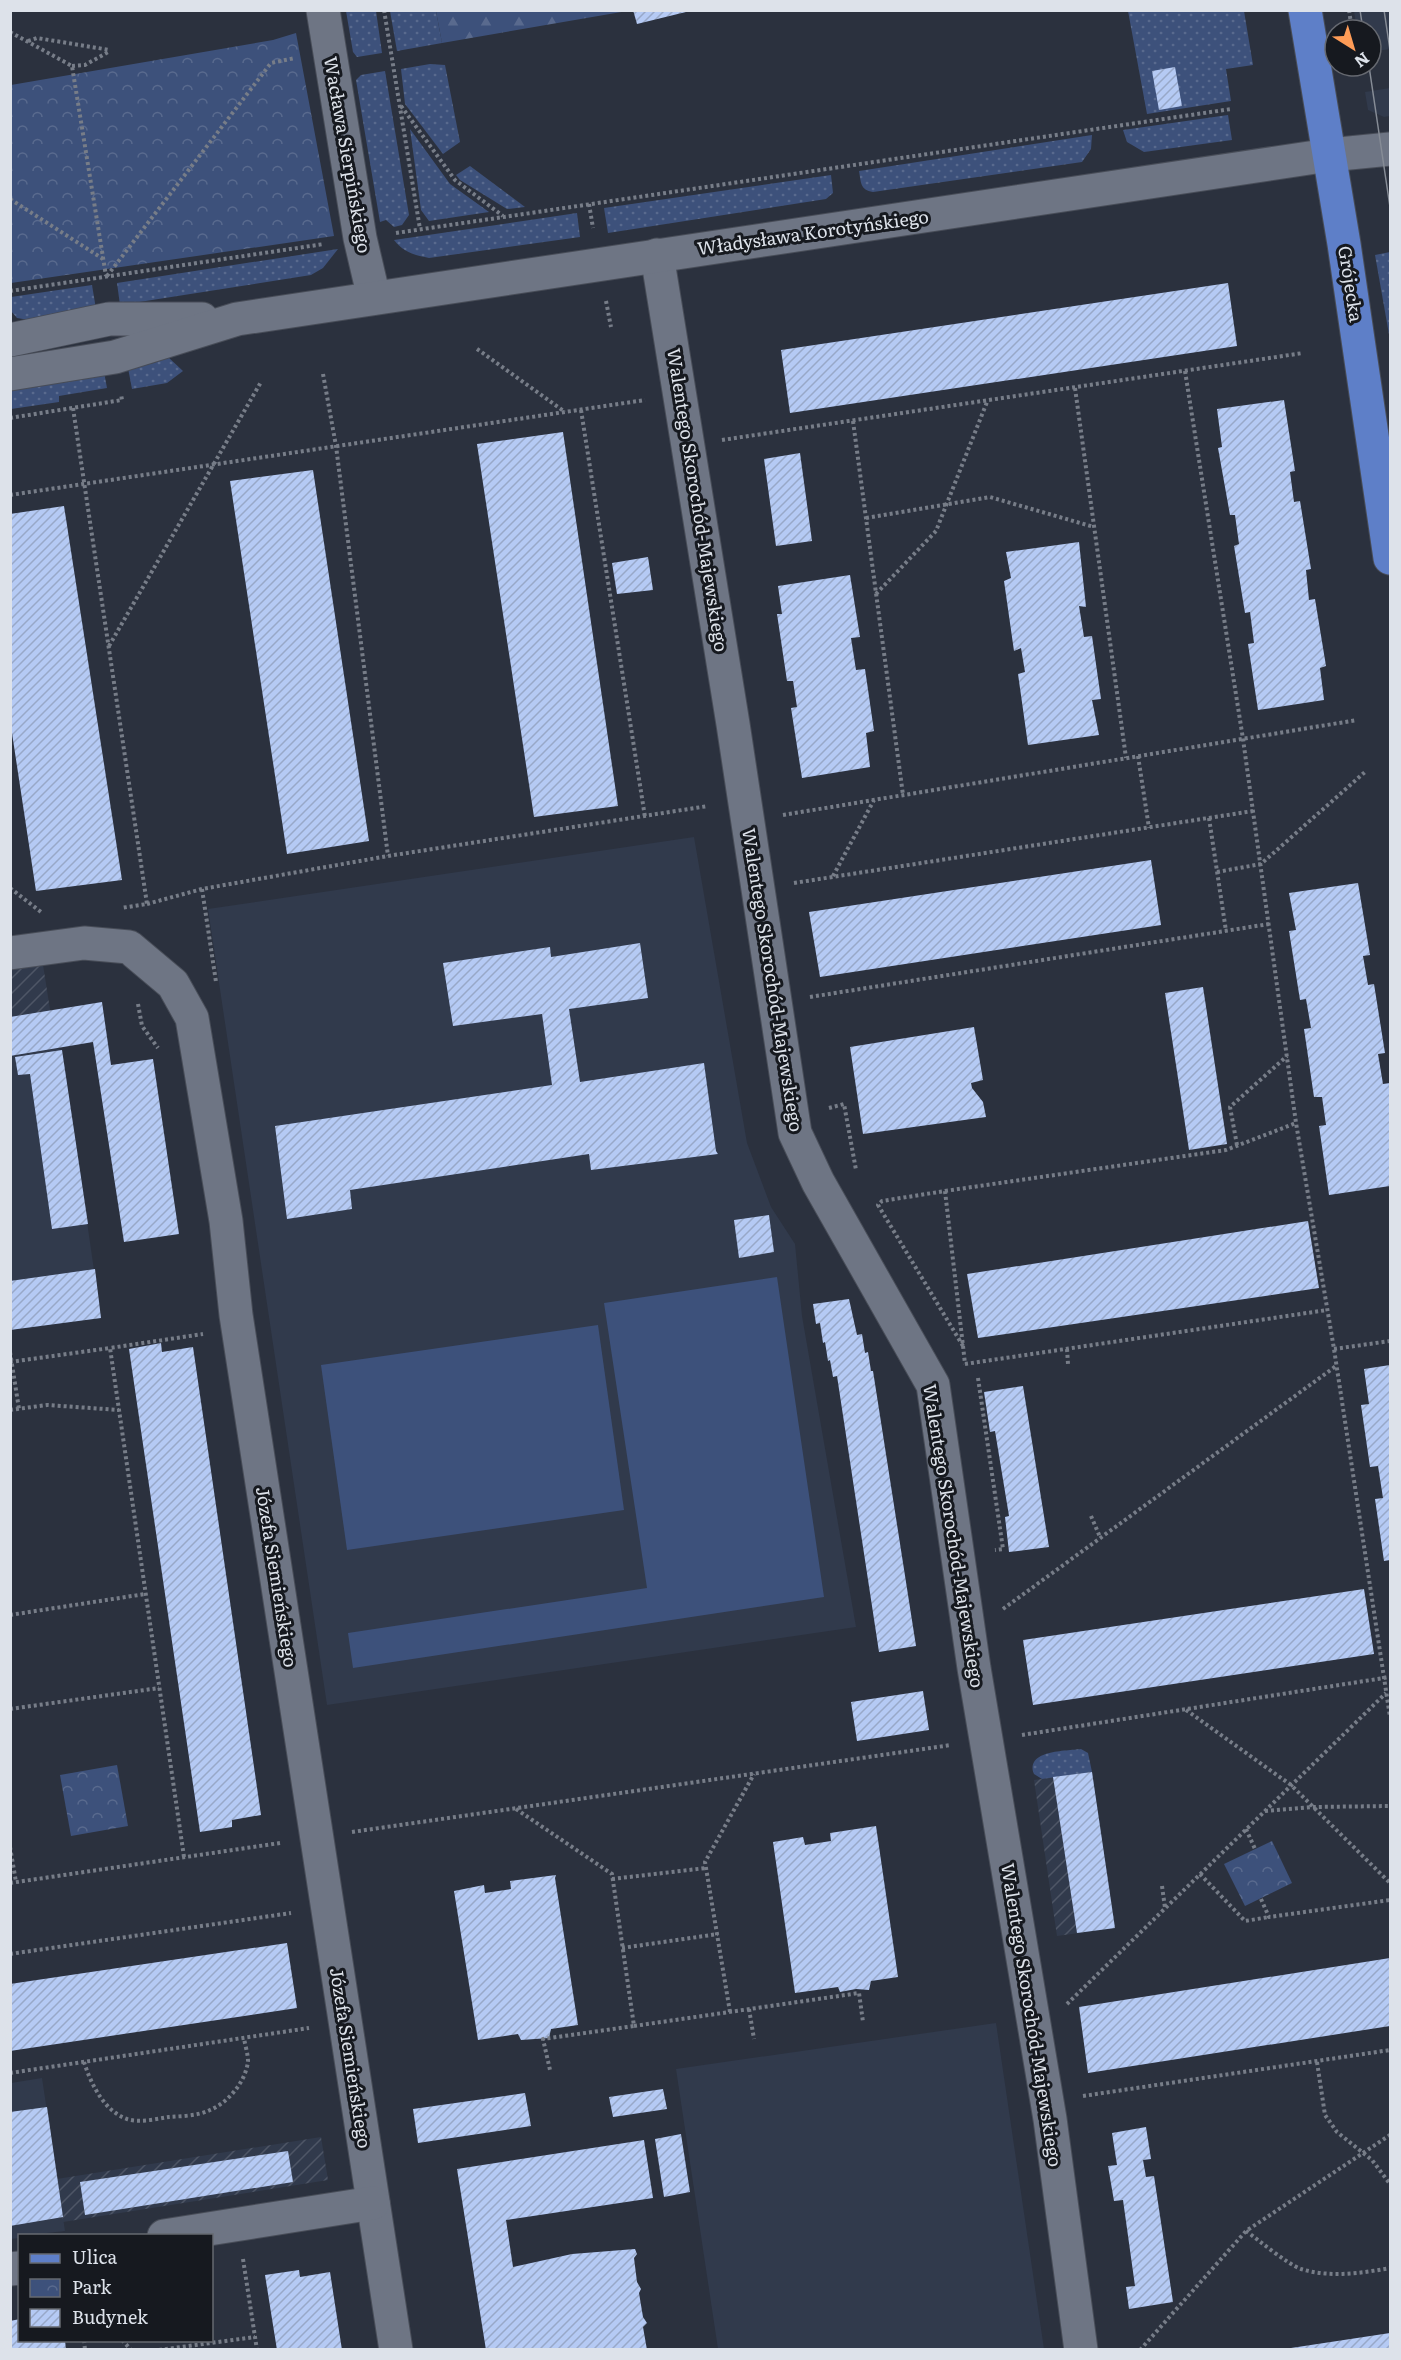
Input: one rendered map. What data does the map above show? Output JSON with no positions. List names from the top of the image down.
{
  "streets": {
    "main road": ["Grójecka"],
    "street": [
      "Wacława Sierpińskiego",
      "Władysława Korotyńskiego",
      "Walentego Skorochód-Majewskiego",
      "Józefa Siemieńskiego"
    ]
  },
  "crossings": [
    ["Wacława Sierpińskiego", "Władysława Korotyńskiego"],
    ["Władysława Korotyńskiego", "Grójecka"],
    ["Władysława Korotyńskiego", "Walentego Skorochód-Majewskiego"]
  ],
  "legend": ["Ulica", "Park", "Budynek"],
  "north": "bottom right"
}
